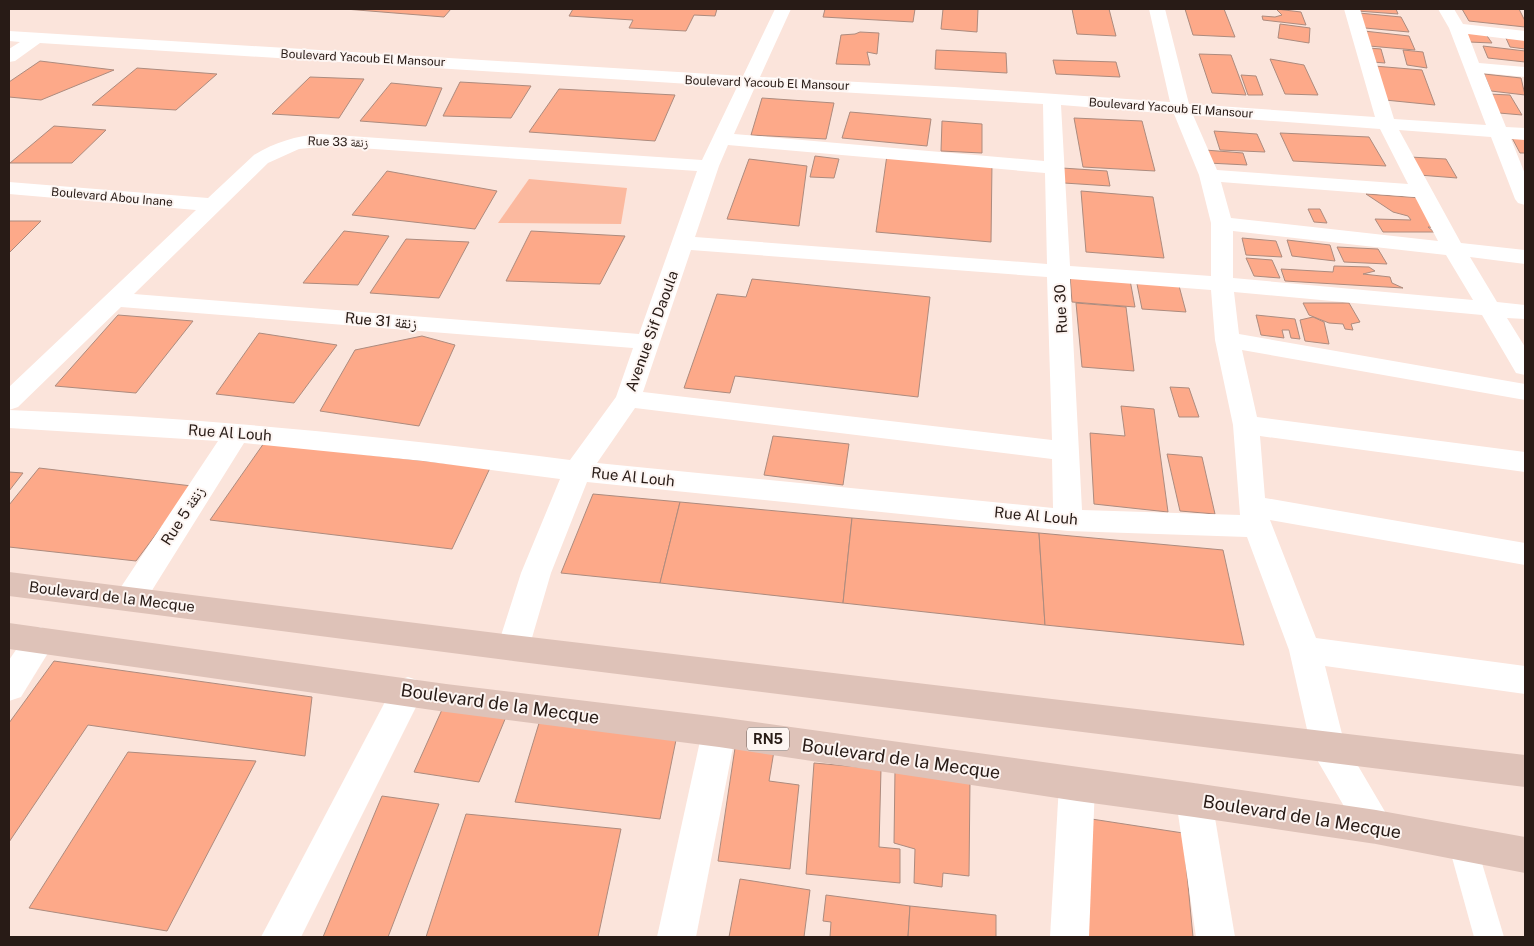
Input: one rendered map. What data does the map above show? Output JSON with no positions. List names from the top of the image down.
{
  "streets": {
    "main road": ["Boulevard de la Mecque", "RN5"],
    "street": [
      "Boulevard Yacoub El Mansour",
      "Rue 33 زنقة",
      "Boulevard Abou Inane",
      "Rue 30",
      "Rue 31 زنقة",
      "Avenue Sif Daoula",
      "Rue Al Louh",
      "Rue 5 زنقة"
    ]
  },
  "crossings": [
    ["Boulevard Yacoub El Mansour", "Rue 30"],
    ["Boulevard Yacoub El Mansour", "Avenue Sif Daoula"],
    ["Rue 33 زنقة", "Boulevard Abou Inane"],
    ["Rue 33 زنقة", "Rue 31 زنقة"],
    ["Rue 33 زنقة", "Avenue Sif Daoula"],
    ["Rue 30", "Rue Al Louh"],
    ["Rue 31 زنقة", "Avenue Sif Daoula"],
    ["Avenue Sif Daoula", "Rue Al Louh"],
    ["Avenue Sif Daoula", "Boulevard de la Mecque"],
    ["Rue Al Louh", "Rue 5 زنقة"],
    ["Rue 5 زنقة", "Boulevard de la Mecque"]
  ]
}
